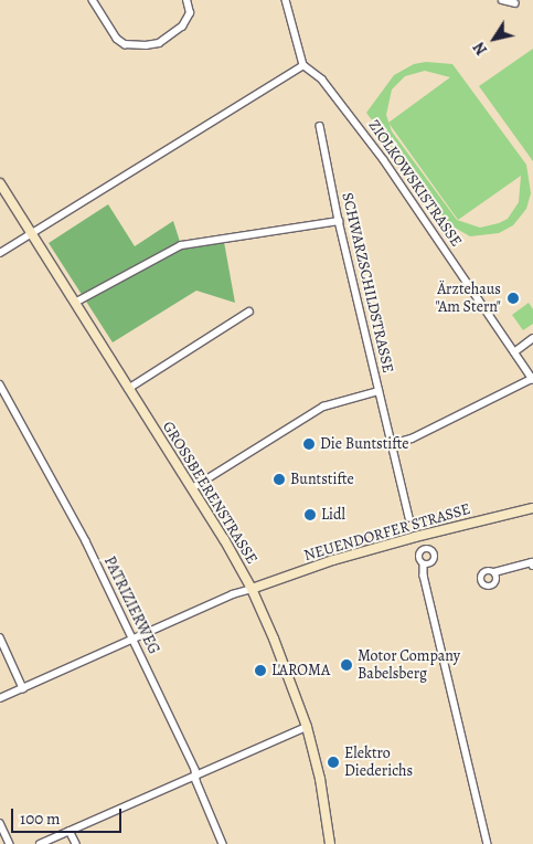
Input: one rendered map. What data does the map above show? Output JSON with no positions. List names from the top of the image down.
{
  "streets": {
    "street": [
      "ZIOLKOWSKISTRASSE",
      "SCHWARZSCHILDSTRASSE",
      "GROSSBEERENSTRASSE",
      "NEUENDORFER STRASSE",
      "PATRIZIERWEG"
    ]
  },
  "crossings": [
    ["GROSSBEERENSTRASSE", "NEUENDORFER STRASSE"]
  ],
  "places": [
    "Ärztehaus \"Am Stern\"",
    "Die Buntstifte",
    "Buntstifte",
    "Lidl",
    "Motor Company Babelsberg",
    "L'AROMA",
    "Elektro Diederichs"
  ],
  "scale_bar": "100 m",
  "north": "bottom left"
}
